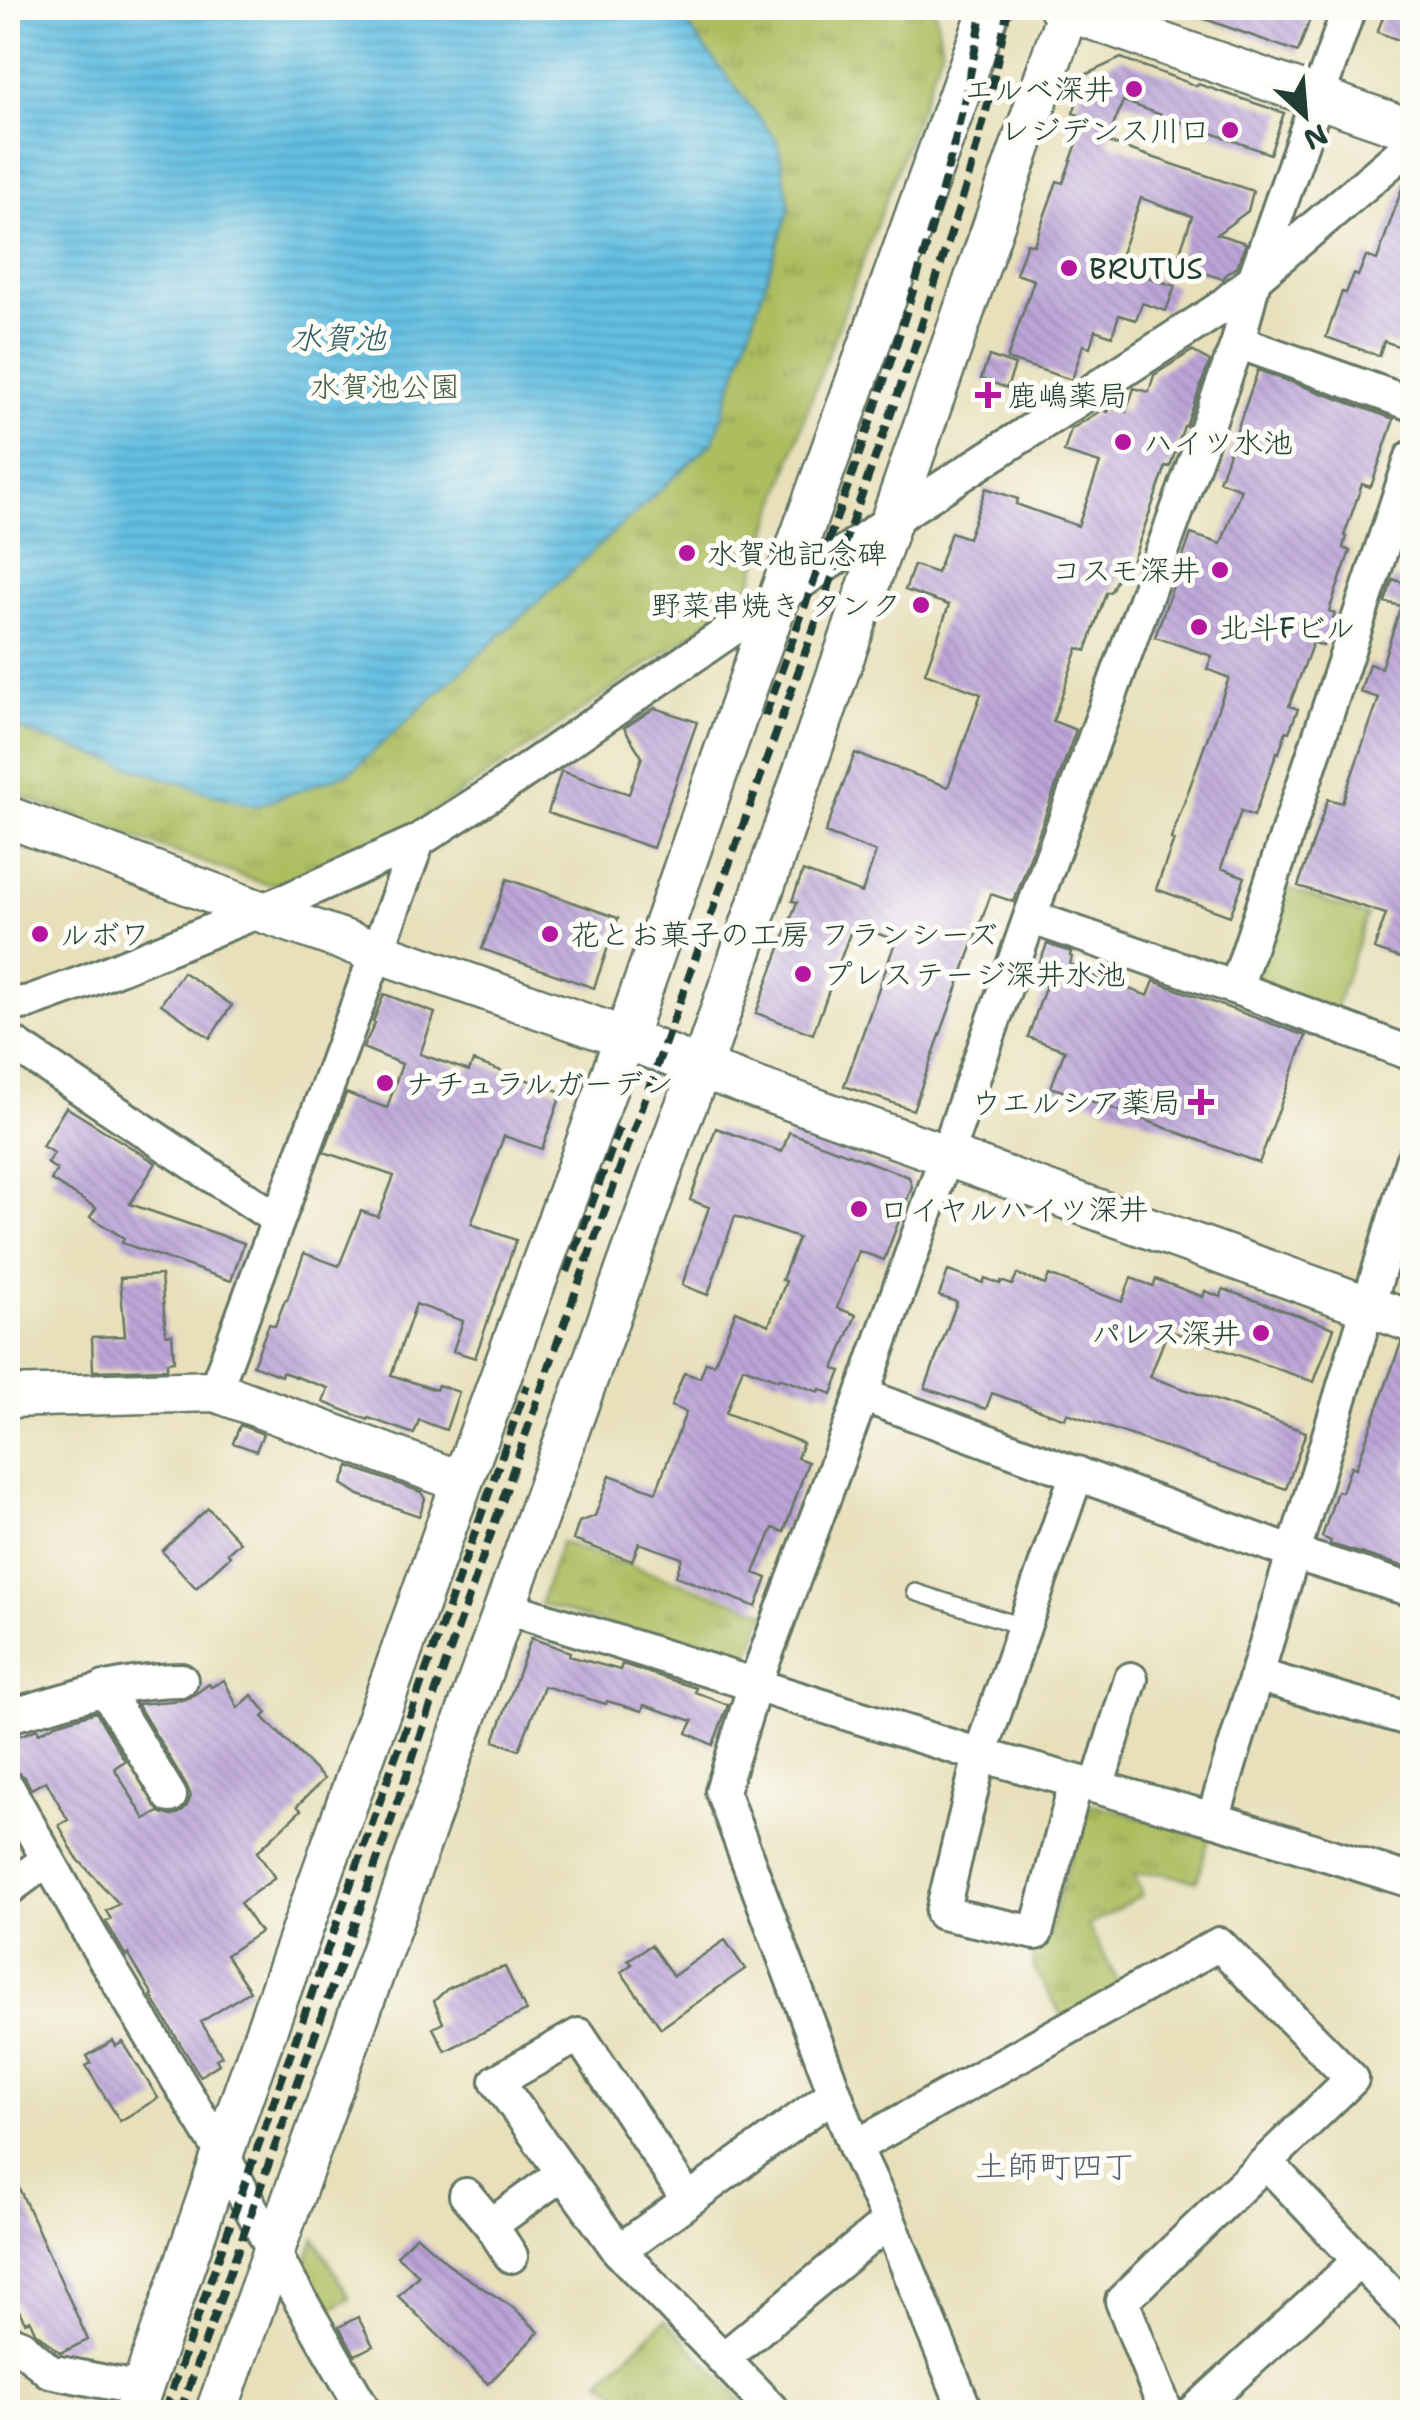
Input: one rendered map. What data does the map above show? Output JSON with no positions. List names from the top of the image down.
{
  "districts": ["土師町四丁"],
  "water": ["水賀池"],
  "parks": ["水賀池公園"],
  "places": {
    "other": [
      "エルベ深井",
      "レジデンス川口",
      "BRUTUS",
      "ハイツ水池",
      "水賀池記念碑",
      "コスモ深井",
      "野菜串焼き タンク",
      "北斗Fビル",
      "ルボワ",
      "花とお菓子の工房 フランシーズ",
      "プレステージ深井水池",
      "ナチュラルガーデン",
      "ロイヤルハイツ深井",
      "パレス深井"
    ],
    "health": ["鹿嶋薬局", "ウエルシア薬局"]
  },
  "north": "bottom right"
}
